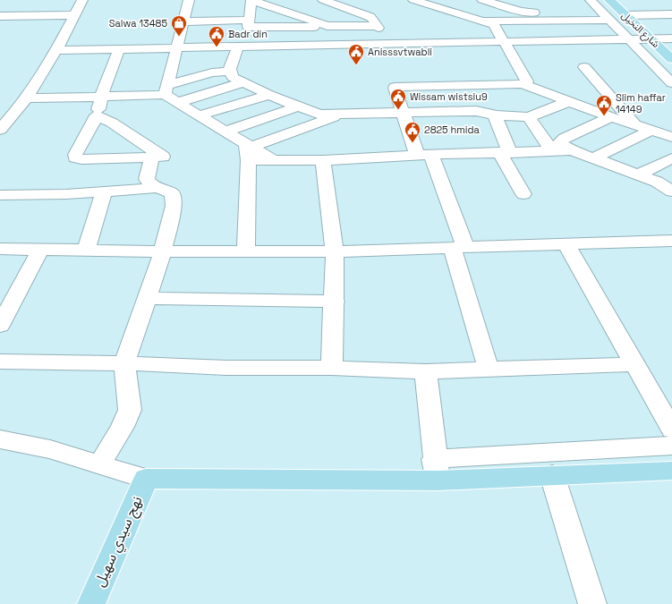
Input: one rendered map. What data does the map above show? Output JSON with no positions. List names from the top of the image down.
{
  "streets": {
    "main road": ["شارع النخيل", "نهج سيدي سهيل"]
  },
  "places": {
    "shop": ["Salwa 13485"],
    "public building": [
      "Badr din",
      "Anisssvtwabli",
      "Wissam wistsiu9",
      "Slim haffar 14149",
      "2825 hmida"
    ]
  }
}
